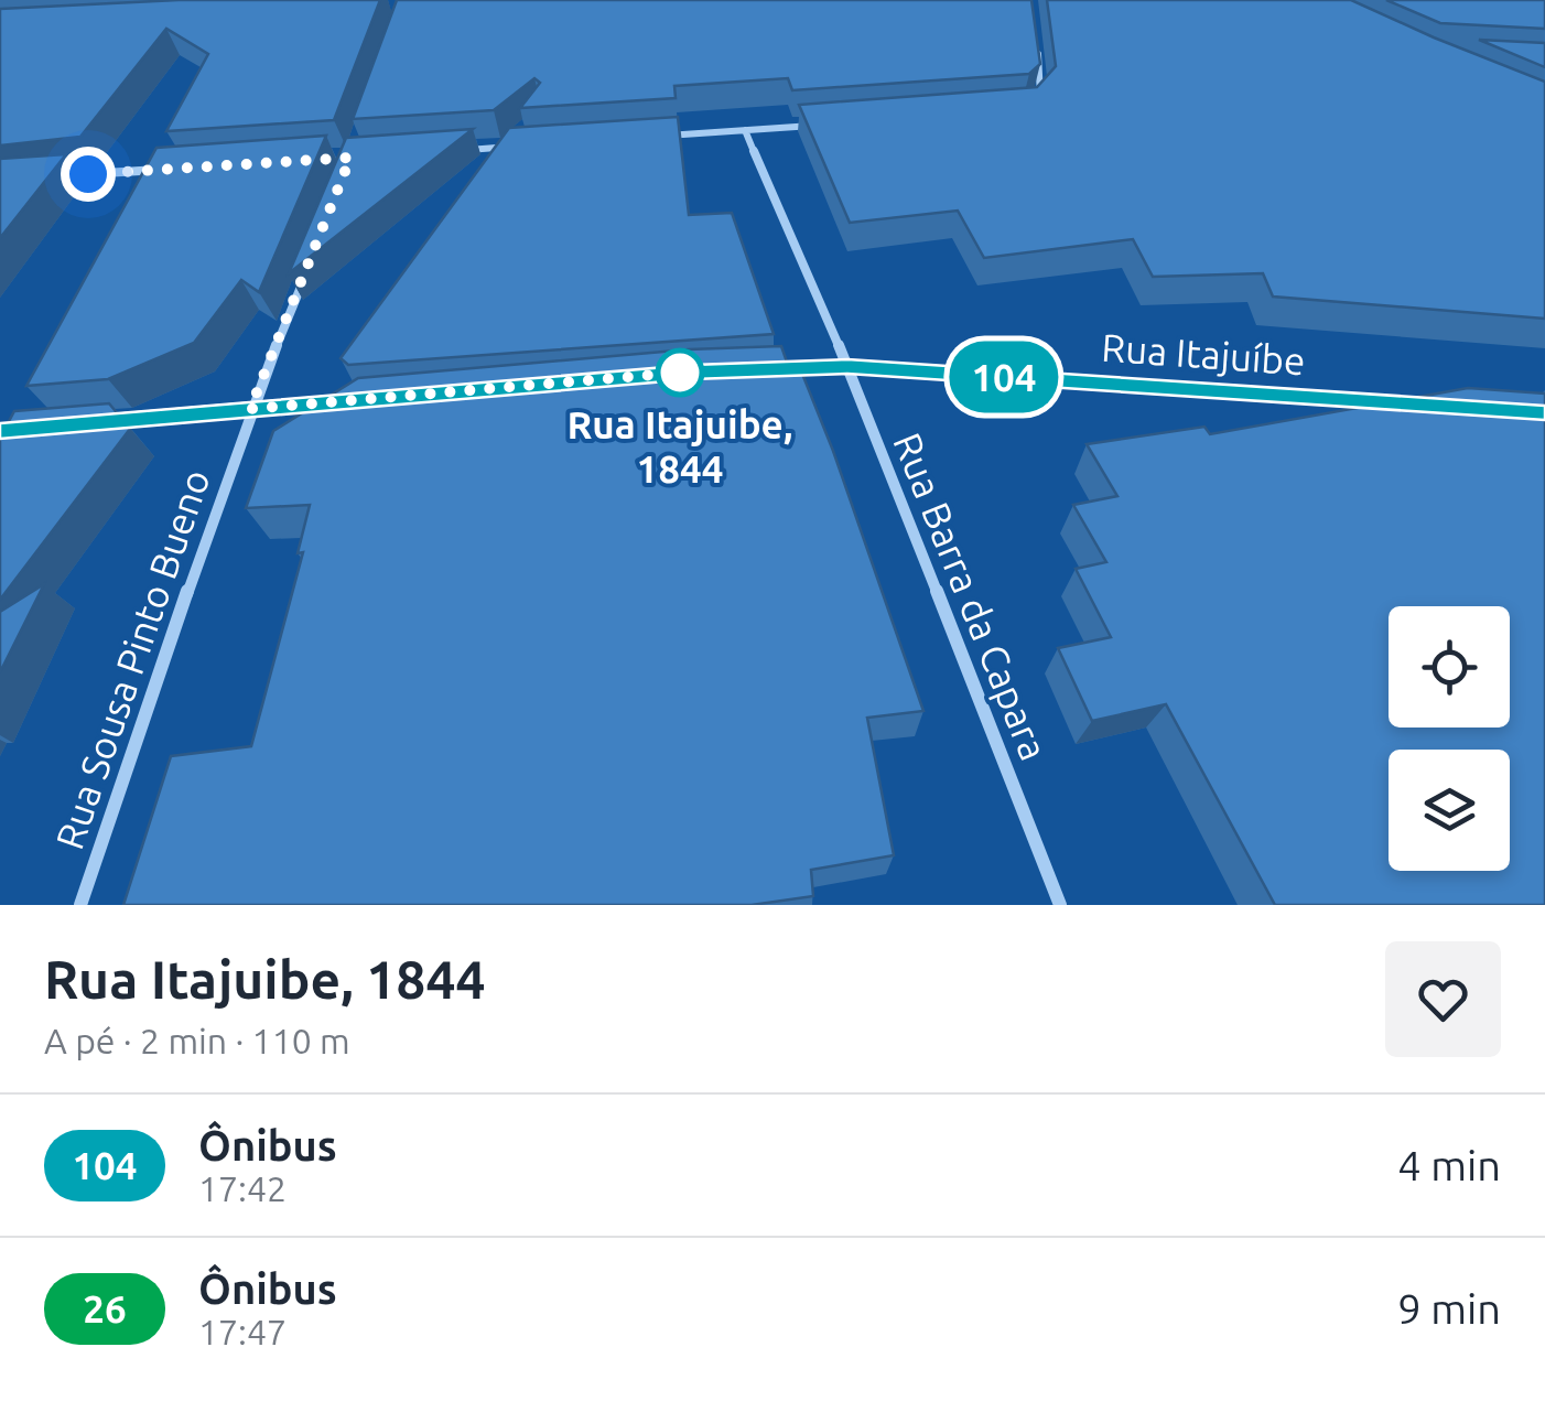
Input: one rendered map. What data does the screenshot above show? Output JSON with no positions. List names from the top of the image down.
{
  "streets": {
    "main road": ["Rua Itajuíbe"],
    "street": ["Rua Barra da Capara", "Rua Sousa Pinto Bueno"]
  },
  "crossings": [
    ["Rua Itajuíbe", "Rua Barra da Capara"]
  ],
  "places": ["Rua Itajuibe, 1844"],
  "lines": ["bus line 104"],
  "page": {
    "on_map": "104",
    "heading": ["Rua Itajuibe, 1844", "A pé · 2 min · 110 m"],
    "list": [
      {
        "mark": "104",
        "name": "Ônibus",
        "note": "17:42",
        "value": "4 min"
      },
      {
        "mark": "26",
        "name": "Ônibus",
        "note": "17:47",
        "value": "9 min"
      }
    ]
  }
}
